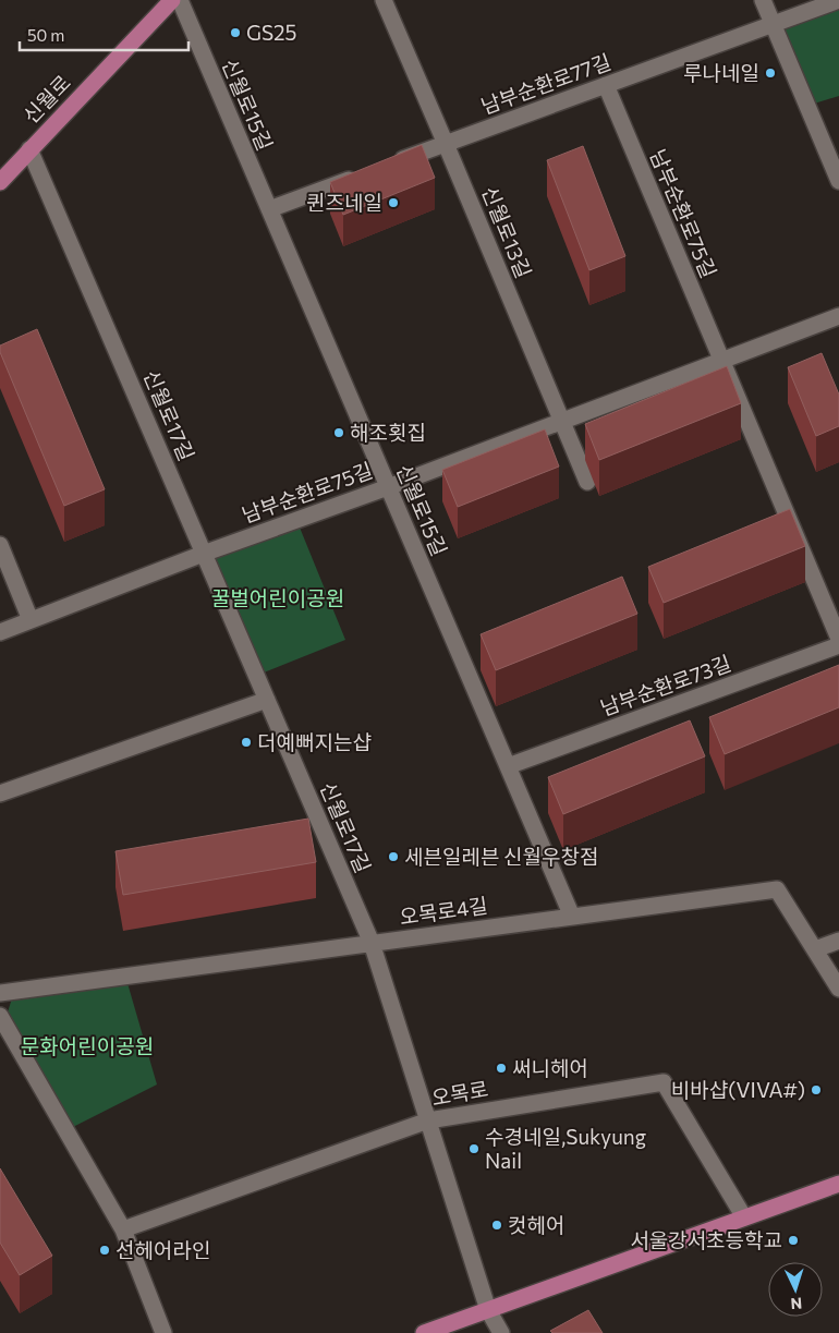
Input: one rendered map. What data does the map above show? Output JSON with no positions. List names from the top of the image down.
{
  "streets": {
    "main road": ["신월로"],
    "street": [
      "남부순환로77길",
      "신월로15길",
      "남부순환로75길",
      "신월로13길",
      "신월로17길",
      "남부순환로73길",
      "오목로4길",
      "오목로"
    ]
  },
  "crossings": [
    ["남부순환로77길", "남부순환로75길"],
    ["남부순환로77길", "신월로13길"],
    ["신월로", "신월로17길"],
    ["신월로15길", "남부순환로75길"],
    ["신월로15길", "남부순환로73길"],
    ["신월로15길", "오목로4길"],
    ["남부순환로75길", "신월로13길"],
    ["남부순환로75길", "신월로17길"],
    ["신월로17길", "오목로4길"],
    ["신월로17길", "오목로"]
  ],
  "parks": ["꿀벌어린이공원", "문화어린이공원"],
  "places": [
    "GS25",
    "루나네일",
    "퀸즈네일",
    "해조횟집",
    "더예뻐지는샵",
    "세븐일레븐 신월우창점",
    "써니헤어",
    "비바샵(VIVA#)",
    "수경네일,Sukyung Nail",
    "컷헤어",
    "서울강서초등학교",
    "선헤어라인"
  ],
  "scale_bar": "50 m",
  "north": "bottom"
}
